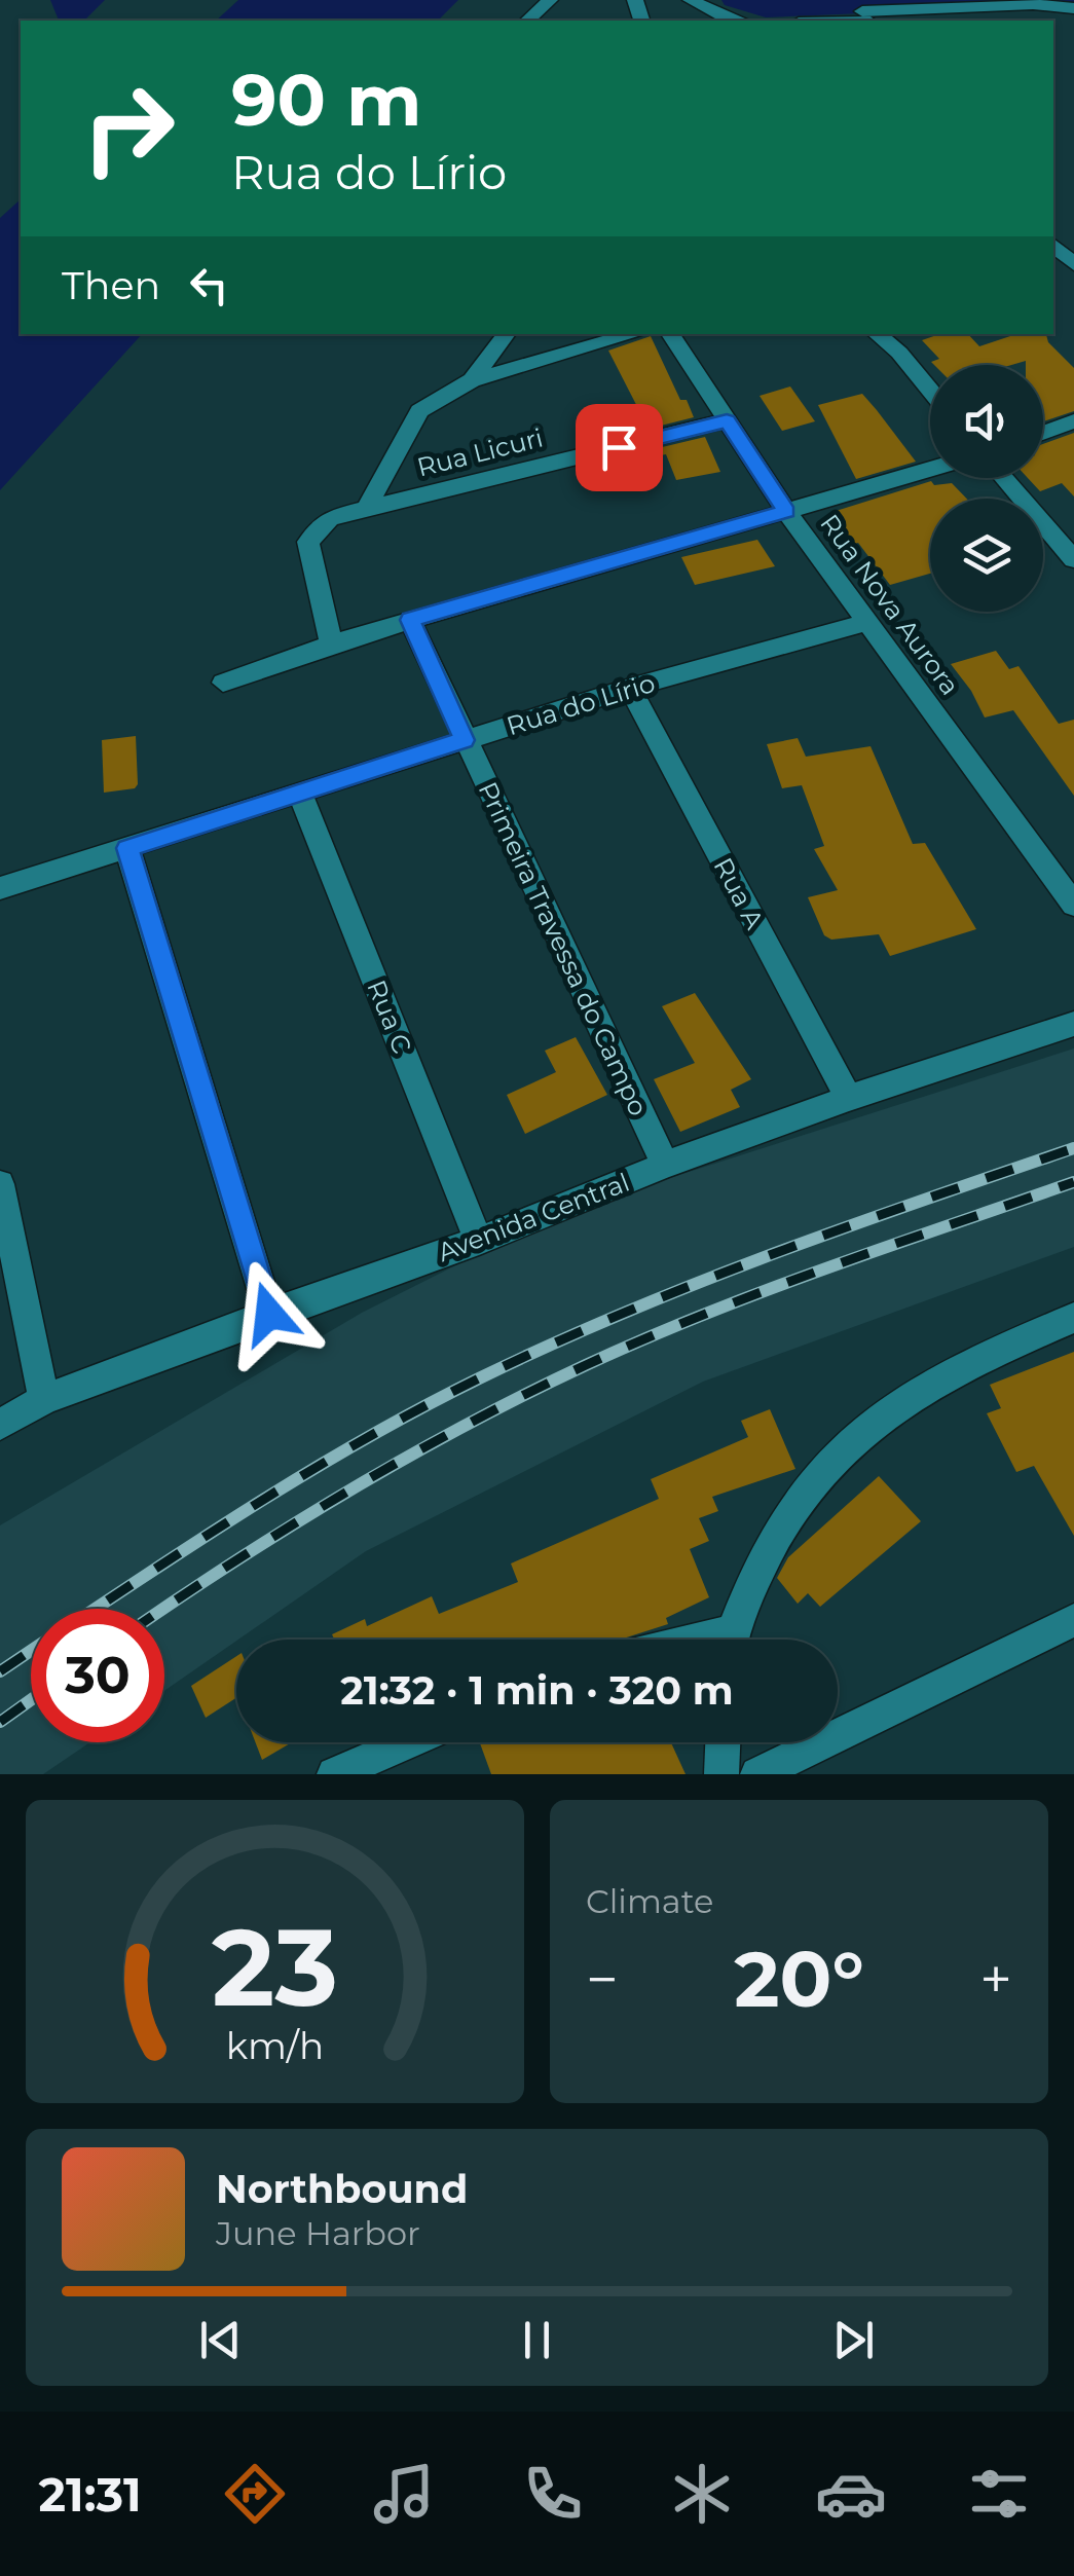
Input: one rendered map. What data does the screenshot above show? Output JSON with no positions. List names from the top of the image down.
{
  "streets": {
    "street": [
      "Rua Licuri",
      "Rua Nova Aurora",
      "Rua do Lírio",
      "Rua A",
      "Primeira Travessa do Campo",
      "Rua C",
      "Avenida Central"
    ]
  },
  "crossings": [
    ["Rua Licuri", "Rua Nova Aurora"],
    ["Rua Nova Aurora", "Rua do Lírio"],
    ["Rua do Lírio", "Rua A"],
    ["Rua do Lírio", "Primeira Travessa do Campo"],
    ["Rua do Lírio", "Rua C"],
    ["Rua A", "Avenida Central"],
    ["Primeira Travessa do Campo", "Avenida Central"],
    ["Rua C", "Avenida Central"]
  ],
  "page": {
    "turn": ["90 m", "Rua do Lírio"],
    "then": "Then",
    "limit": "30",
    "trip": "21:32 · 1 min · 320 m",
    "tile": "Climate",
    "heat": ["−", "20°", "+"],
    "song": ["Northbound", "June Harbor"],
    "tabs": "21:31",
    "gauge": ["23", "km/h"]
  }
}
